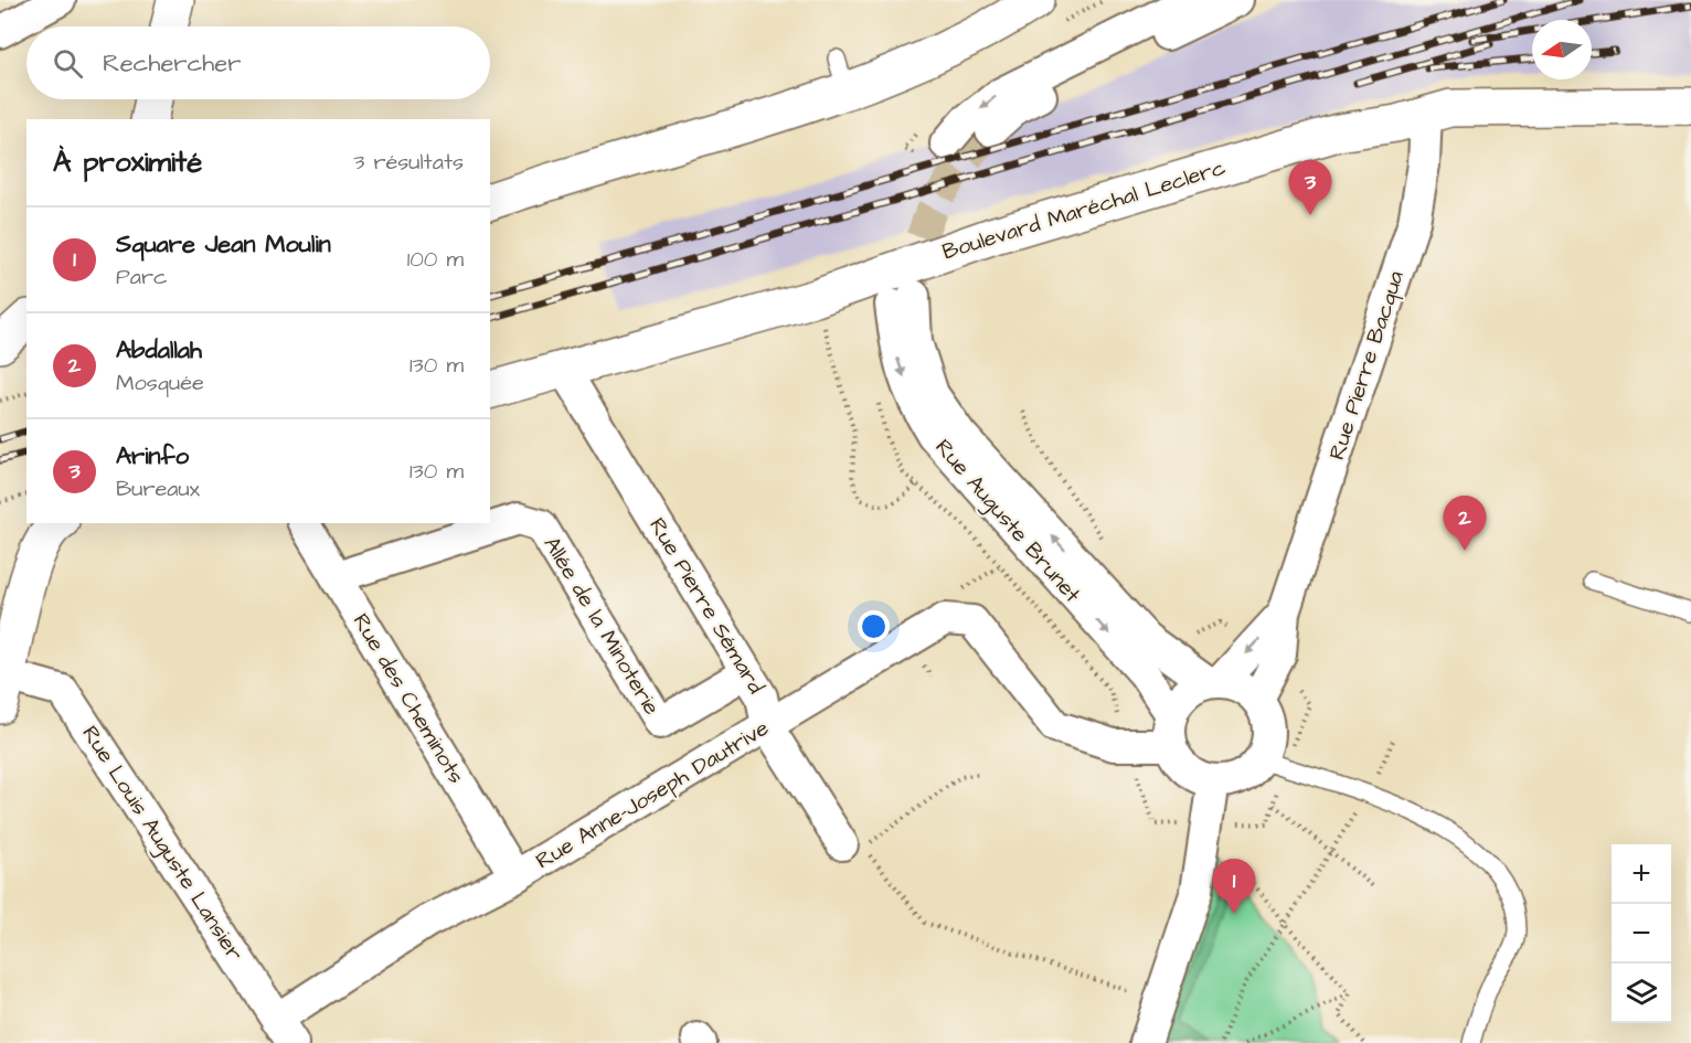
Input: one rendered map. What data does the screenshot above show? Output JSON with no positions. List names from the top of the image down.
{
  "streets": {
    "street": [
      "Boulevard Maréchal Leclerc",
      "Rue Pierre Bacqua",
      "Rue Auguste Brunet",
      "Rue Pierre Sémard",
      "Allée de la Minoterie",
      "Rue des Cheminots",
      "Rue Anne-Joseph Dautrive",
      "Rue Louis Auguste Lansier"
    ]
  },
  "crossings": [
    ["Boulevard Maréchal Leclerc", "Rue Pierre Bacqua"],
    ["Boulevard Maréchal Leclerc", "Rue Pierre Sémard"],
    ["Rue Pierre Bacqua", "Rue Auguste Brunet"],
    ["Rue Pierre Bacqua", "Rue Anne-Joseph Dautrive"],
    ["Rue Auguste Brunet", "Rue Anne-Joseph Dautrive"],
    ["Rue Pierre Sémard", "Allée de la Minoterie"],
    ["Rue Pierre Sémard", "Rue Anne-Joseph Dautrive"],
    ["Allée de la Minoterie", "Rue des Cheminots"],
    ["Rue des Cheminots", "Rue Anne-Joseph Dautrive"],
    ["Rue Anne-Joseph Dautrive", "Rue Louis Auguste Lansier"]
  ],
  "north": "left",
  "page": {
    "search": "Rechercher",
    "heading": ["À proximité", "3 résultats"],
    "pins": ["3", "2", "1"],
    "list": [
      {
        "mark": "1",
        "name": "Square Jean Moulin",
        "note": "Parc",
        "value": "100 m"
      },
      {
        "mark": "2",
        "name": "Abdallah",
        "note": "Mosquée",
        "value": "130 m"
      },
      {
        "mark": "3",
        "name": "Arinfo",
        "note": "Bureaux",
        "value": "130 m"
      }
    ],
    "map_buttons": ["+", "−"]
  }
}
